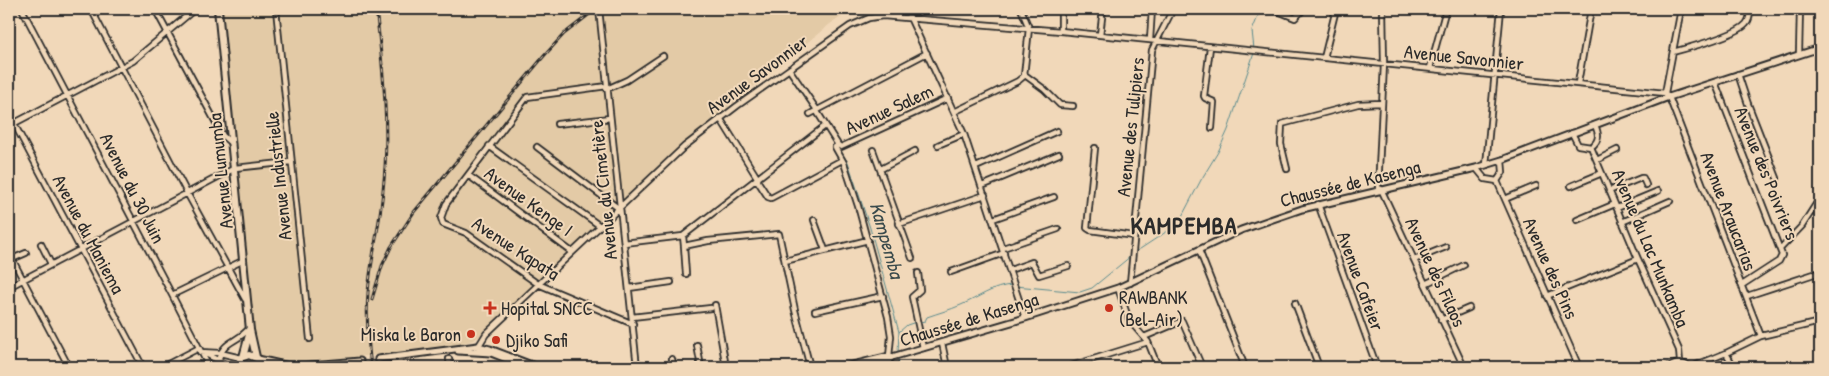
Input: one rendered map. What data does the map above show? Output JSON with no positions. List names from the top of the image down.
{
  "streets": {
    "highway": ["Avenue Lumumba"],
    "main road": ["Chaussée de Kasenga"],
    "street": [
      "Avenue Savonnier",
      "Avenue Salem",
      "Avenue des Tulipiers",
      "Avenue des Poivriers",
      "Avenue Industrielle",
      "Avenue du 30 Juin",
      "Avenue du Cimetière",
      "Avenue Kenge I",
      "Avenue Araucarias",
      "Avenue du Maniema",
      "Avenue Kapata",
      "Avenue du Lac Munkamba",
      "Avenue des Pins",
      "Avenue des Filaos",
      "Avenue Cafeier"
    ]
  },
  "crossings": [
    ["Avenue Savonnier", "Avenue des Tulipiers"],
    ["Avenue Savonnier", "Chaussée de Kasenga"],
    ["Avenue Savonnier", "Avenue du Cimetière"],
    ["Avenue Savonnier", "Avenue Kenge I"],
    ["Avenue Savonnier", "Avenue Araucarias"],
    ["Avenue Savonnier", "Avenue Kapata"],
    ["Avenue des Tulipiers", "Chaussée de Kasenga"],
    ["Avenue des Poivriers", "Chaussée de Kasenga"],
    ["Avenue des Poivriers", "Avenue Araucarias"],
    ["Chaussée de Kasenga", "Avenue Araucarias"],
    ["Chaussée de Kasenga", "Avenue des Filaos"],
    ["Chaussée de Kasenga", "Avenue Cafeier"],
    ["Avenue du Cimetière", "Avenue Kapata"],
    ["Avenue Kenge I", "Avenue Kapata"]
  ],
  "districts": ["KAMPEMBA"],
  "water": ["Kampemba"],
  "places": {
    "health": ["Hopital SNCC"],
    "other": ["RAWBANK (Bel-Air)", "Miska le Baron", "Djiko Safi"]
  }
}
